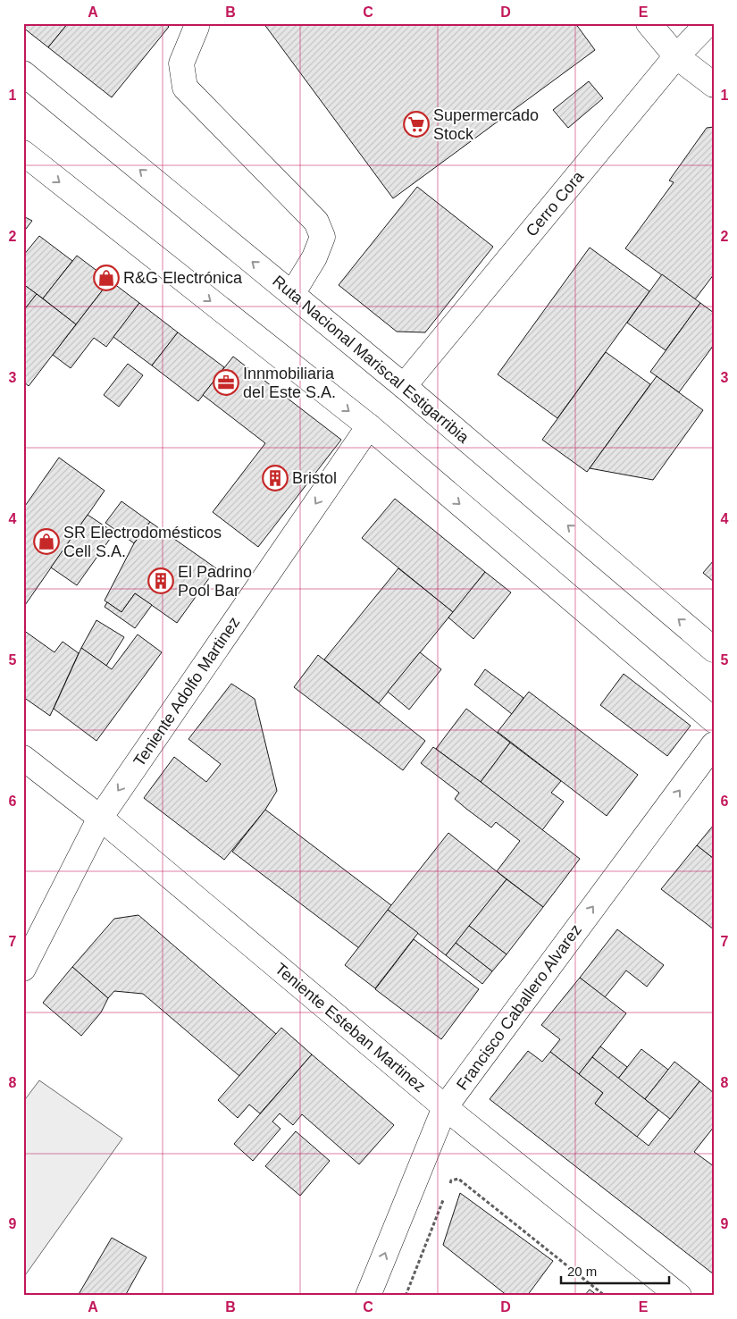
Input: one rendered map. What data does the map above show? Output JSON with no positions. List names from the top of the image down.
{
  "streets": {
    "main road": [
      "Cerro Cora",
      "Ruta Nacional Mariscal Estigarribia",
      "Teniente Adolfo Martinez",
      "Francisco Caballero Alvarez",
      "Teniente Esteban Martinez"
    ]
  },
  "crossings": [
    ["Cerro Cora", "Ruta Nacional Mariscal Estigarribia"],
    ["Teniente Adolfo Martinez", "Teniente Esteban Martinez"],
    ["Francisco Caballero Alvarez", "Teniente Esteban Martinez"]
  ],
  "one_way": ["Teniente Adolfo Martinez", "Francisco Caballero Alvarez"],
  "places": {
    "supermarket": ["Supermercado Stock"],
    "shop": ["R&G Electrónica", "SR Electrodomésticos Cell S.A."],
    "office": ["Innmobiliaria del Este S.A."],
    "building": ["Bristol", "El Padrino Pool Bar"]
  },
  "scale_bar": "20 m",
  "grid": {
    "columns": [
      "A",
      "B",
      "C",
      "D",
      "E"
    ],
    "rows": [
      "1",
      "2",
      "3",
      "4",
      "5",
      "6",
      "7",
      "8",
      "9"
    ]
  }
}
